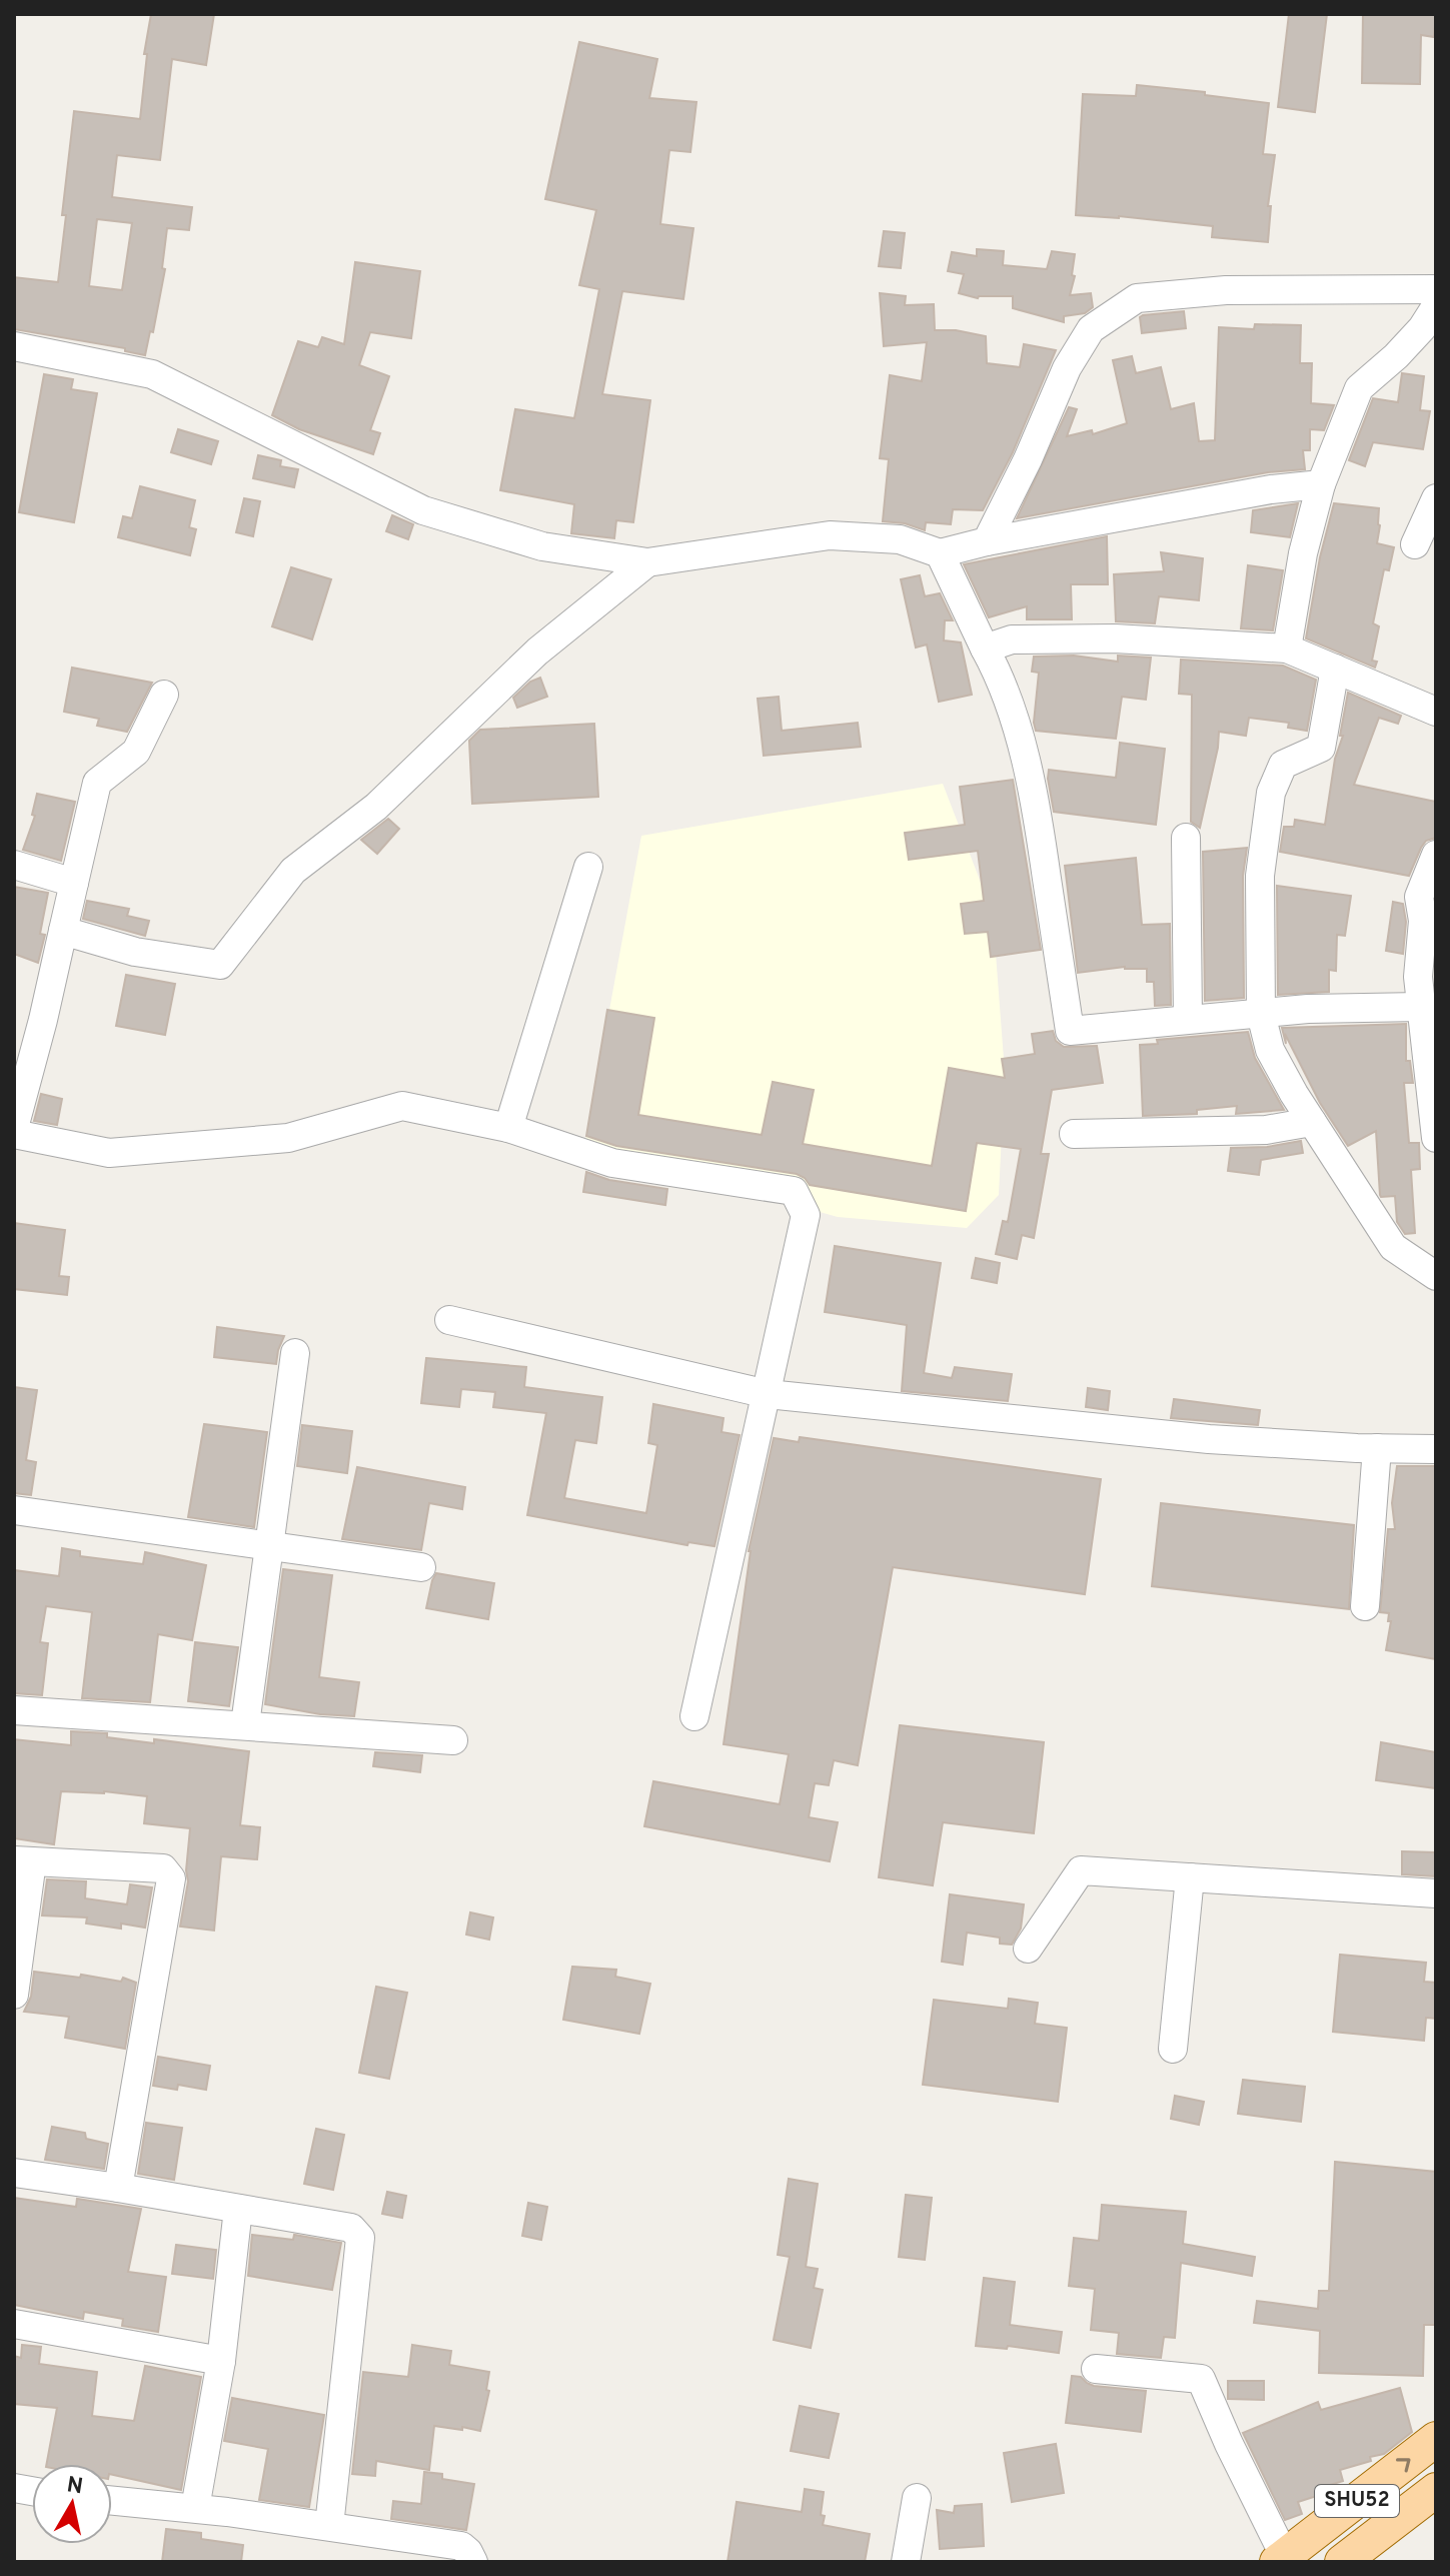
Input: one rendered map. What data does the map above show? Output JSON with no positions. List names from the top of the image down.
{
  "streets": {
    "main road": ["SHU52"]
  },
  "north": "top"
}
